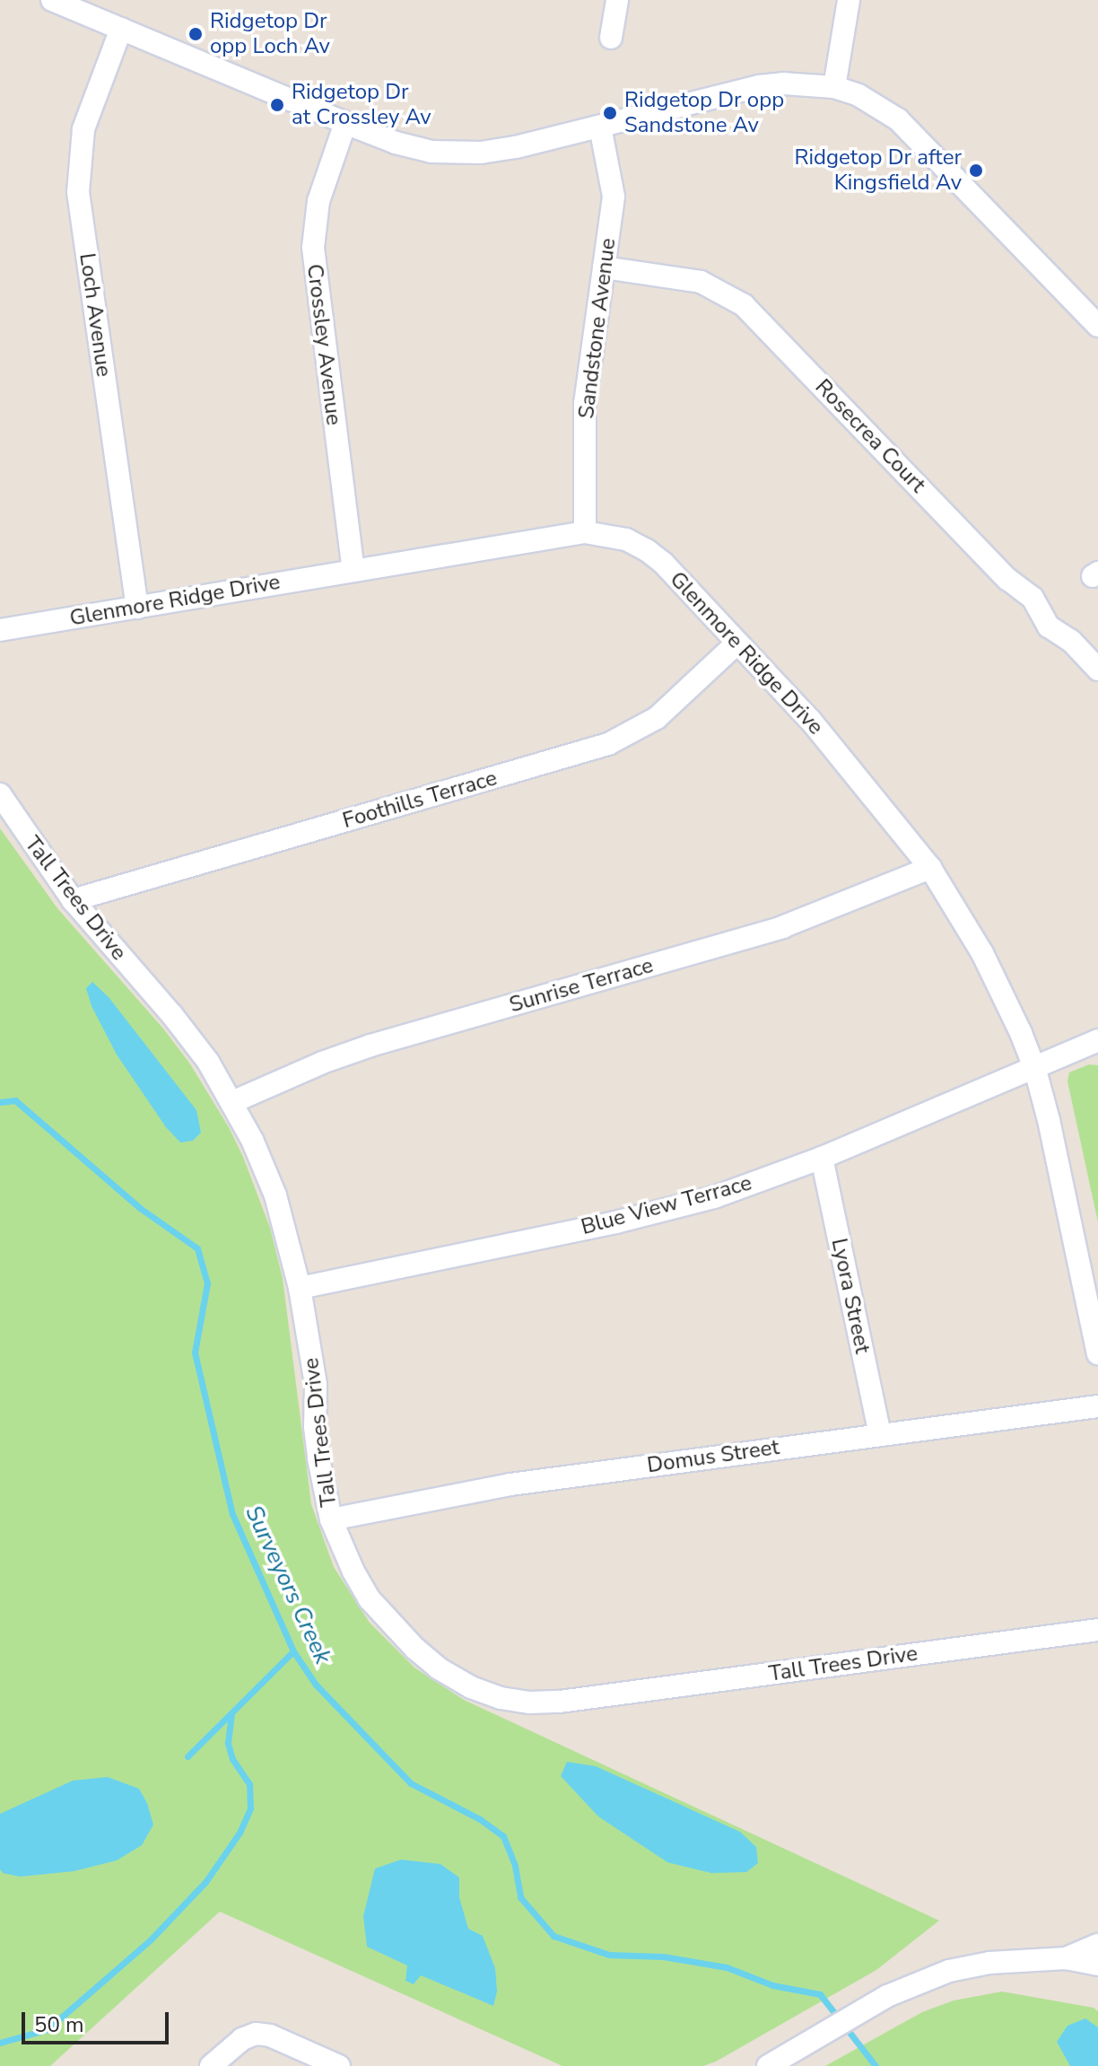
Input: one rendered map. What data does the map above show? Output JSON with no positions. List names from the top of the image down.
{
  "streets": {
    "street": [
      "Loch Avenue",
      "Sandstone Avenue",
      "Crossley Avenue",
      "Rosecrea Court",
      "Glenmore Ridge Drive",
      "Foothills Terrace",
      "Tall Trees Drive",
      "Sunrise Terrace",
      "Blue View Terrace",
      "Lyora Street",
      "Domus Street"
    ]
  },
  "crossings": [
    ["Loch Avenue", "Glenmore Ridge Drive"],
    ["Sandstone Avenue", "Rosecrea Court"],
    ["Sandstone Avenue", "Glenmore Ridge Drive"],
    ["Crossley Avenue", "Glenmore Ridge Drive"],
    ["Glenmore Ridge Drive", "Foothills Terrace"],
    ["Glenmore Ridge Drive", "Sunrise Terrace"],
    ["Glenmore Ridge Drive", "Blue View Terrace"],
    ["Foothills Terrace", "Tall Trees Drive"],
    ["Tall Trees Drive", "Sunrise Terrace"],
    ["Tall Trees Drive", "Blue View Terrace"],
    ["Tall Trees Drive", "Domus Street"],
    ["Blue View Terrace", "Lyora Street"],
    ["Lyora Street", "Domus Street"]
  ],
  "water": ["Surveyors Creek"],
  "places": [
    "Ridgetop Dr opp Loch Av",
    "Ridgetop Dr at Crossley Av",
    "Ridgetop Dr opp Sandstone Av",
    "Ridgetop Dr after Kingsfield Av"
  ],
  "scale_bar": "50 m"
}
